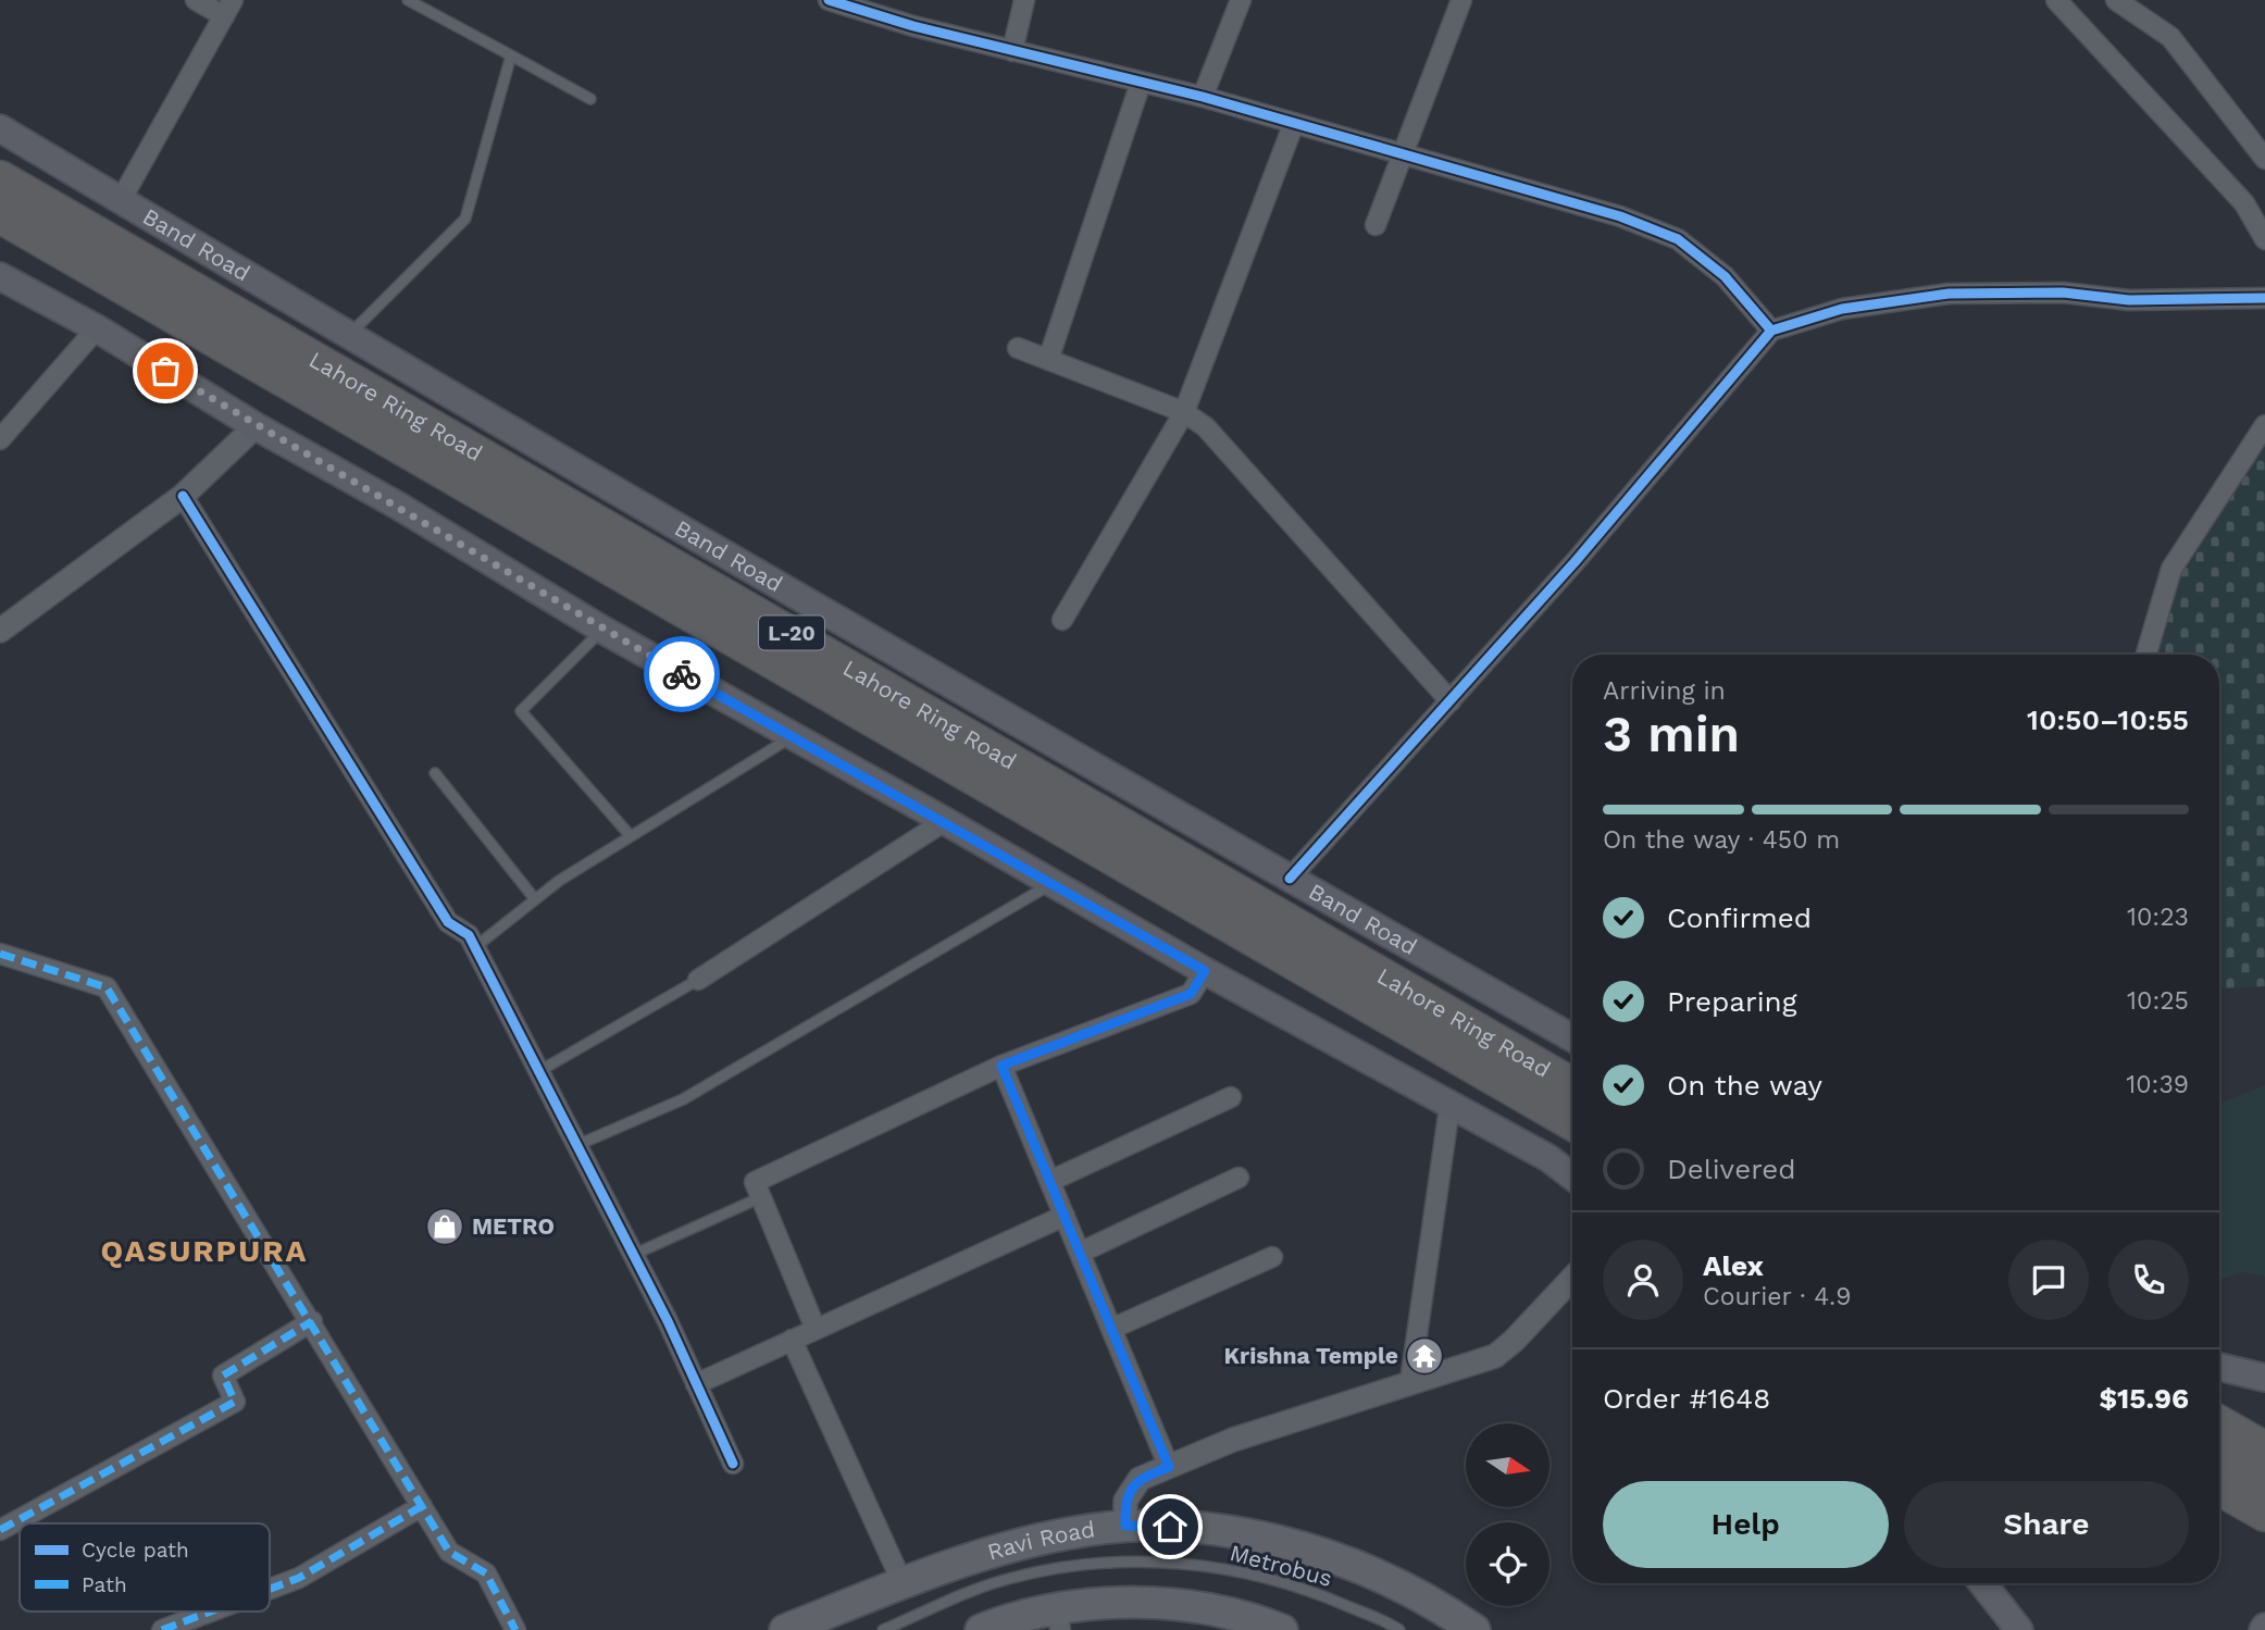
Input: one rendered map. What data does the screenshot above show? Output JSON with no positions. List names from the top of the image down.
{
  "streets": {
    "highway": ["Lahore Ring Road", "L-20"],
    "main road": ["Band Road", "Ravi Road"],
    "lane": ["Metrobus"]
  },
  "districts": ["QASURPURA"],
  "places": {
    "shop": ["METRO"],
    "temple": ["Krishna Temple"]
  },
  "legend": ["Cycle path", "Path"],
  "north": "right",
  "page": {
    "heading": ["3 min", "Arriving in", "10:50–10:55"],
    "panel": [
      "Alex",
      "Courier · 4.9",
      "Order #1648",
      "$15.96"
    ],
    "bar": "On the way · 450 m",
    "list": [
      ["Confirmed", "10:23"],
      ["Preparing", "10:25"],
      ["On the way", "10:39"],
      "Delivered"
    ],
    "buttons": ["Help", "Share"]
  }
}
